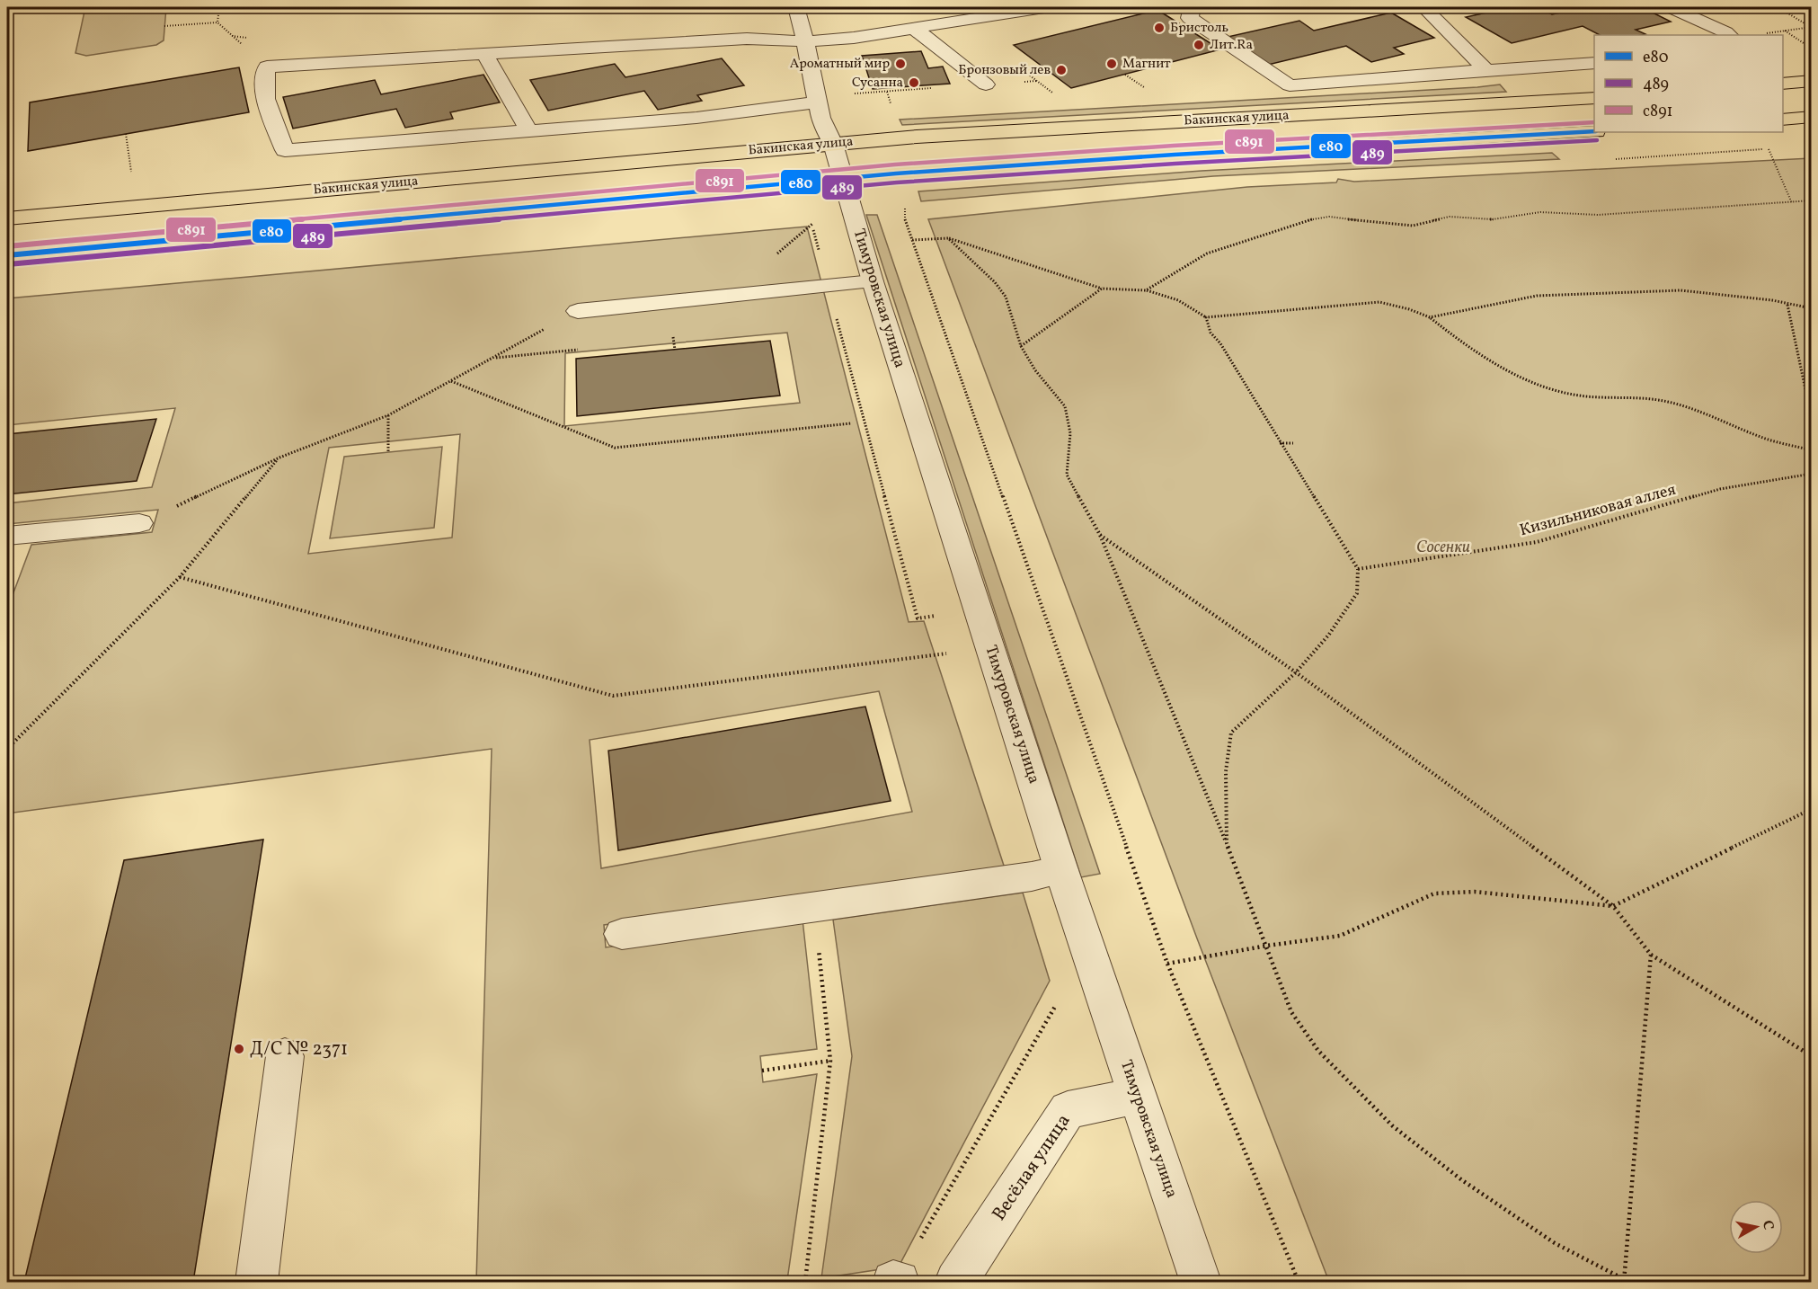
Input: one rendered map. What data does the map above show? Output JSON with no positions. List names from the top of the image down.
{
  "streets": {
    "main road": ["Бакинская улица"],
    "street": ["Тимуровская улица", "Весёлая улица"],
    "path": ["Кизильниковая аллея"]
  },
  "crossings": [
    ["Бакинская улица", "Тимуровская улица"],
    ["Тимуровская улица", "Весёлая улица"]
  ],
  "parks": ["Сосенки"],
  "places": [
    "Бристоль",
    "Лит.Ra",
    "Ароматный мир",
    "Магнит",
    "Бронзовый лев",
    "Сусанна",
    "Д/C № 2371"
  ],
  "lines": ["transit line с891", "transit line е80", "transit line 489"],
  "legend": ["е80", "489", "с891"],
  "north": "right"
}
